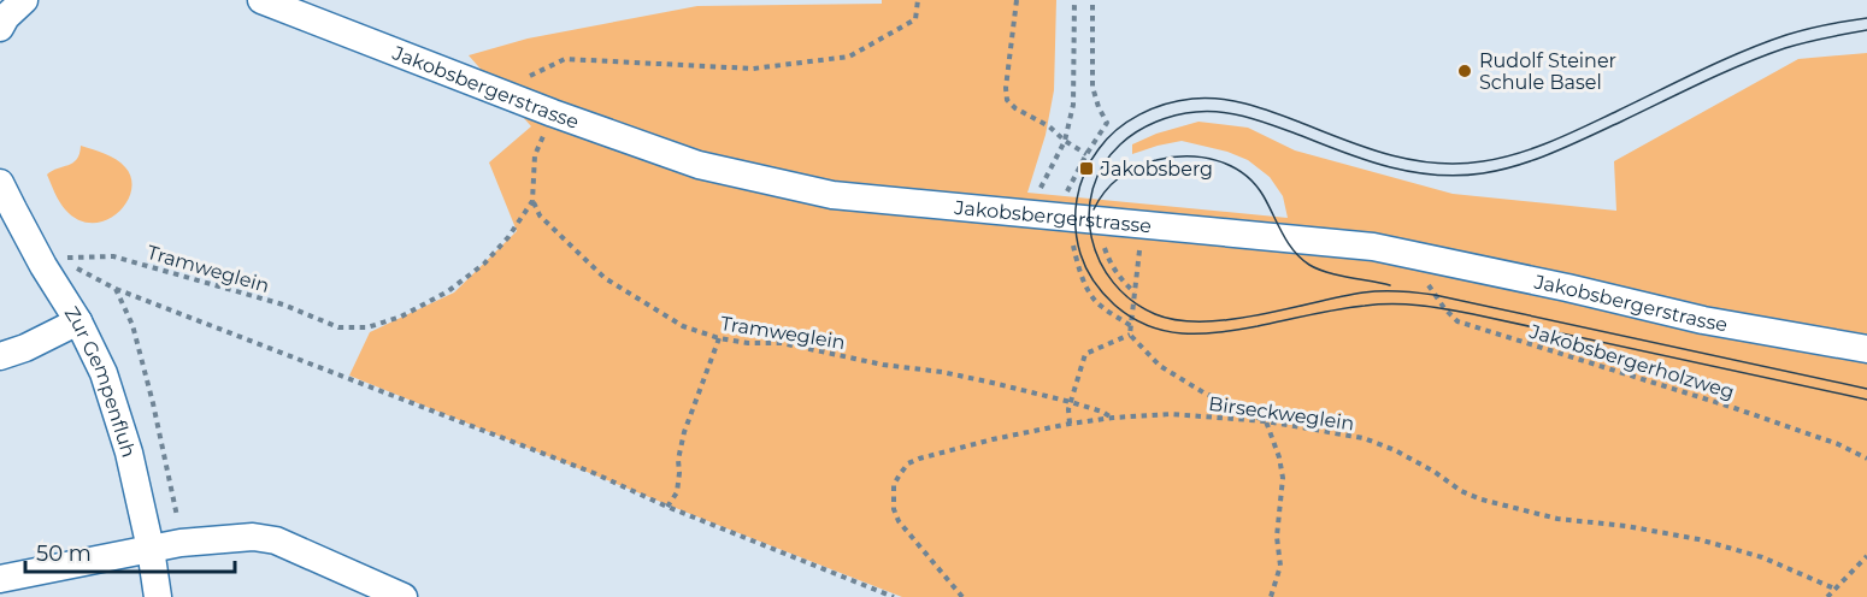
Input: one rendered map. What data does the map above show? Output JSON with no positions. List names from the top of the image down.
{
  "streets": {
    "street": ["Jakobsbergerstrasse", "Zur Gempenfluh"],
    "path": ["Tramweglein", "Jakobsbergerholzweg", "Birseckweglein"]
  },
  "crossings": [
    ["Jakobsbergerstrasse", "Jakobsbergerholzweg"],
    ["Tramweglein", "Birseckweglein"]
  ],
  "places": {
    "other": ["Rudolf Steiner Schule Basel"],
    "transit": ["Jakobsberg"]
  },
  "scale_bar": "50 m"
}
